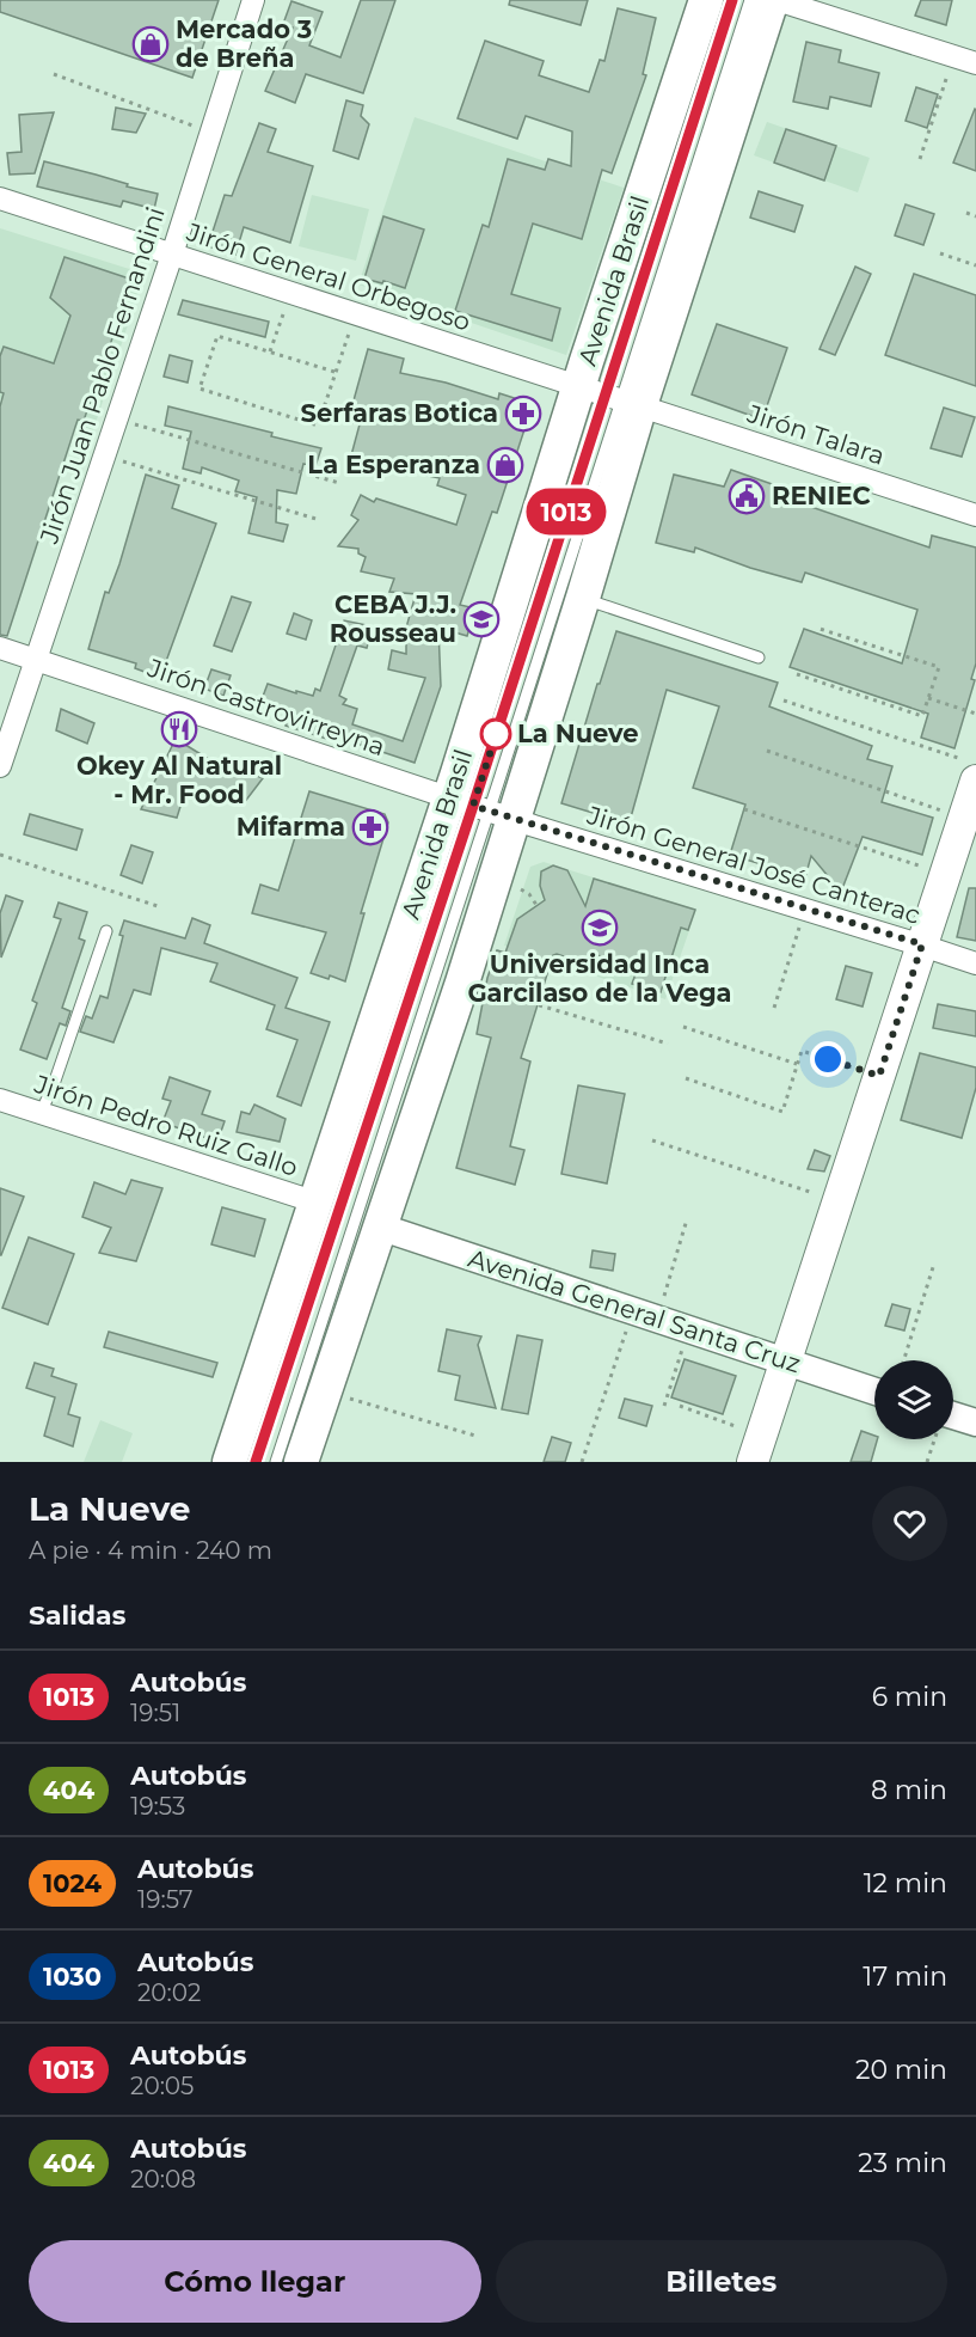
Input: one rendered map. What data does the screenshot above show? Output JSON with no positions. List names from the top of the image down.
{
  "streets": {
    "main road": ["Avenida Brasil"],
    "street": [
      "Jirón General Orbegoso",
      "Jirón Juan Pablo Fernandini",
      "Jirón Talara",
      "Jirón Castrovirreyna",
      "Jirón General José Canterac",
      "Jirón Pedro Ruiz Gallo",
      "Avenida General Santa Cruz"
    ]
  },
  "crossings": [
    ["Jirón General Orbegoso", "Avenida Brasil"],
    ["Jirón General Orbegoso", "Jirón Juan Pablo Fernandini"],
    ["Jirón General Orbegoso", "Jirón Talara"],
    ["Avenida Brasil", "Jirón Talara"],
    ["Avenida Brasil", "Jirón Castrovirreyna"],
    ["Avenida Brasil", "Jirón General José Canterac"],
    ["Avenida Brasil", "Jirón Pedro Ruiz Gallo"],
    ["Avenida Brasil", "Avenida General Santa Cruz"],
    ["Jirón Juan Pablo Fernandini", "Jirón Castrovirreyna"],
    ["Jirón Castrovirreyna", "Jirón General José Canterac"]
  ],
  "places": {
    "shop": ["Mercado 3 de Breña", "La Esperanza"],
    "pharmacy": ["Serfaras Botica", "Mifarma"],
    "public building": ["RENIEC"],
    "school or university": ["CEBA J.J. Rousseau", "Universidad Inca Garcilaso de la Vega"],
    "restaurant": ["Okey Al Natural - Mr. Food"],
    "other": ["La Nueve"]
  },
  "lines": ["bus line 1013"],
  "page": {
    "on_map": "1013",
    "heading": [
      ["La Nueve", "A pie · 4 min · 240 m"],
      "Salidas"
    ],
    "list": [
      {
        "mark": "1013",
        "name": "Autobús",
        "note": "19:51",
        "value": "6 min"
      },
      {
        "mark": "404",
        "name": "Autobús",
        "note": "19:53",
        "value": "8 min"
      },
      {
        "mark": "1024",
        "name": "Autobús",
        "note": "19:57",
        "value": "12 min"
      },
      {
        "mark": "1030",
        "name": "Autobús",
        "note": "20:02",
        "value": "17 min"
      },
      {
        "mark": "1013",
        "name": "Autobús",
        "note": "20:05",
        "value": "20 min"
      },
      {
        "mark": "404",
        "name": "Autobús",
        "note": "20:08",
        "value": "23 min"
      }
    ],
    "buttons": ["Cómo llegar", "Billetes"]
  }
}
